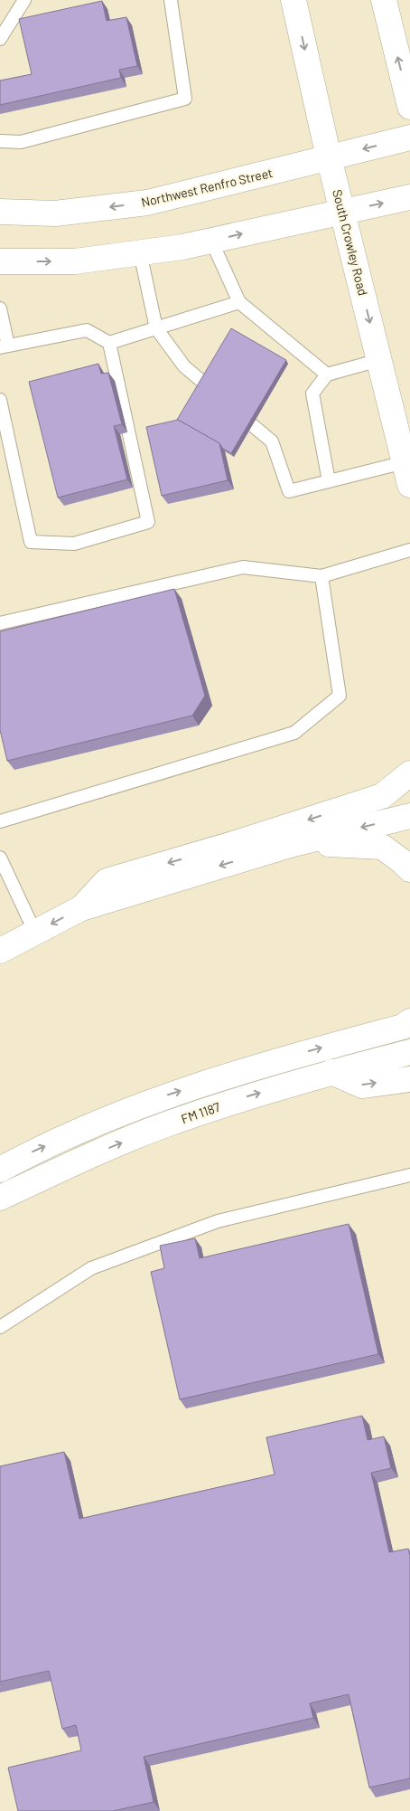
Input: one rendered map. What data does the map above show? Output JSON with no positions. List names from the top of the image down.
{
  "streets": {
    "main road": ["Northwest Renfro Street", "South Crowley Road", "FM 1187"]
  },
  "crossings": [
    ["Northwest Renfro Street", "South Crowley Road"]
  ]
}
